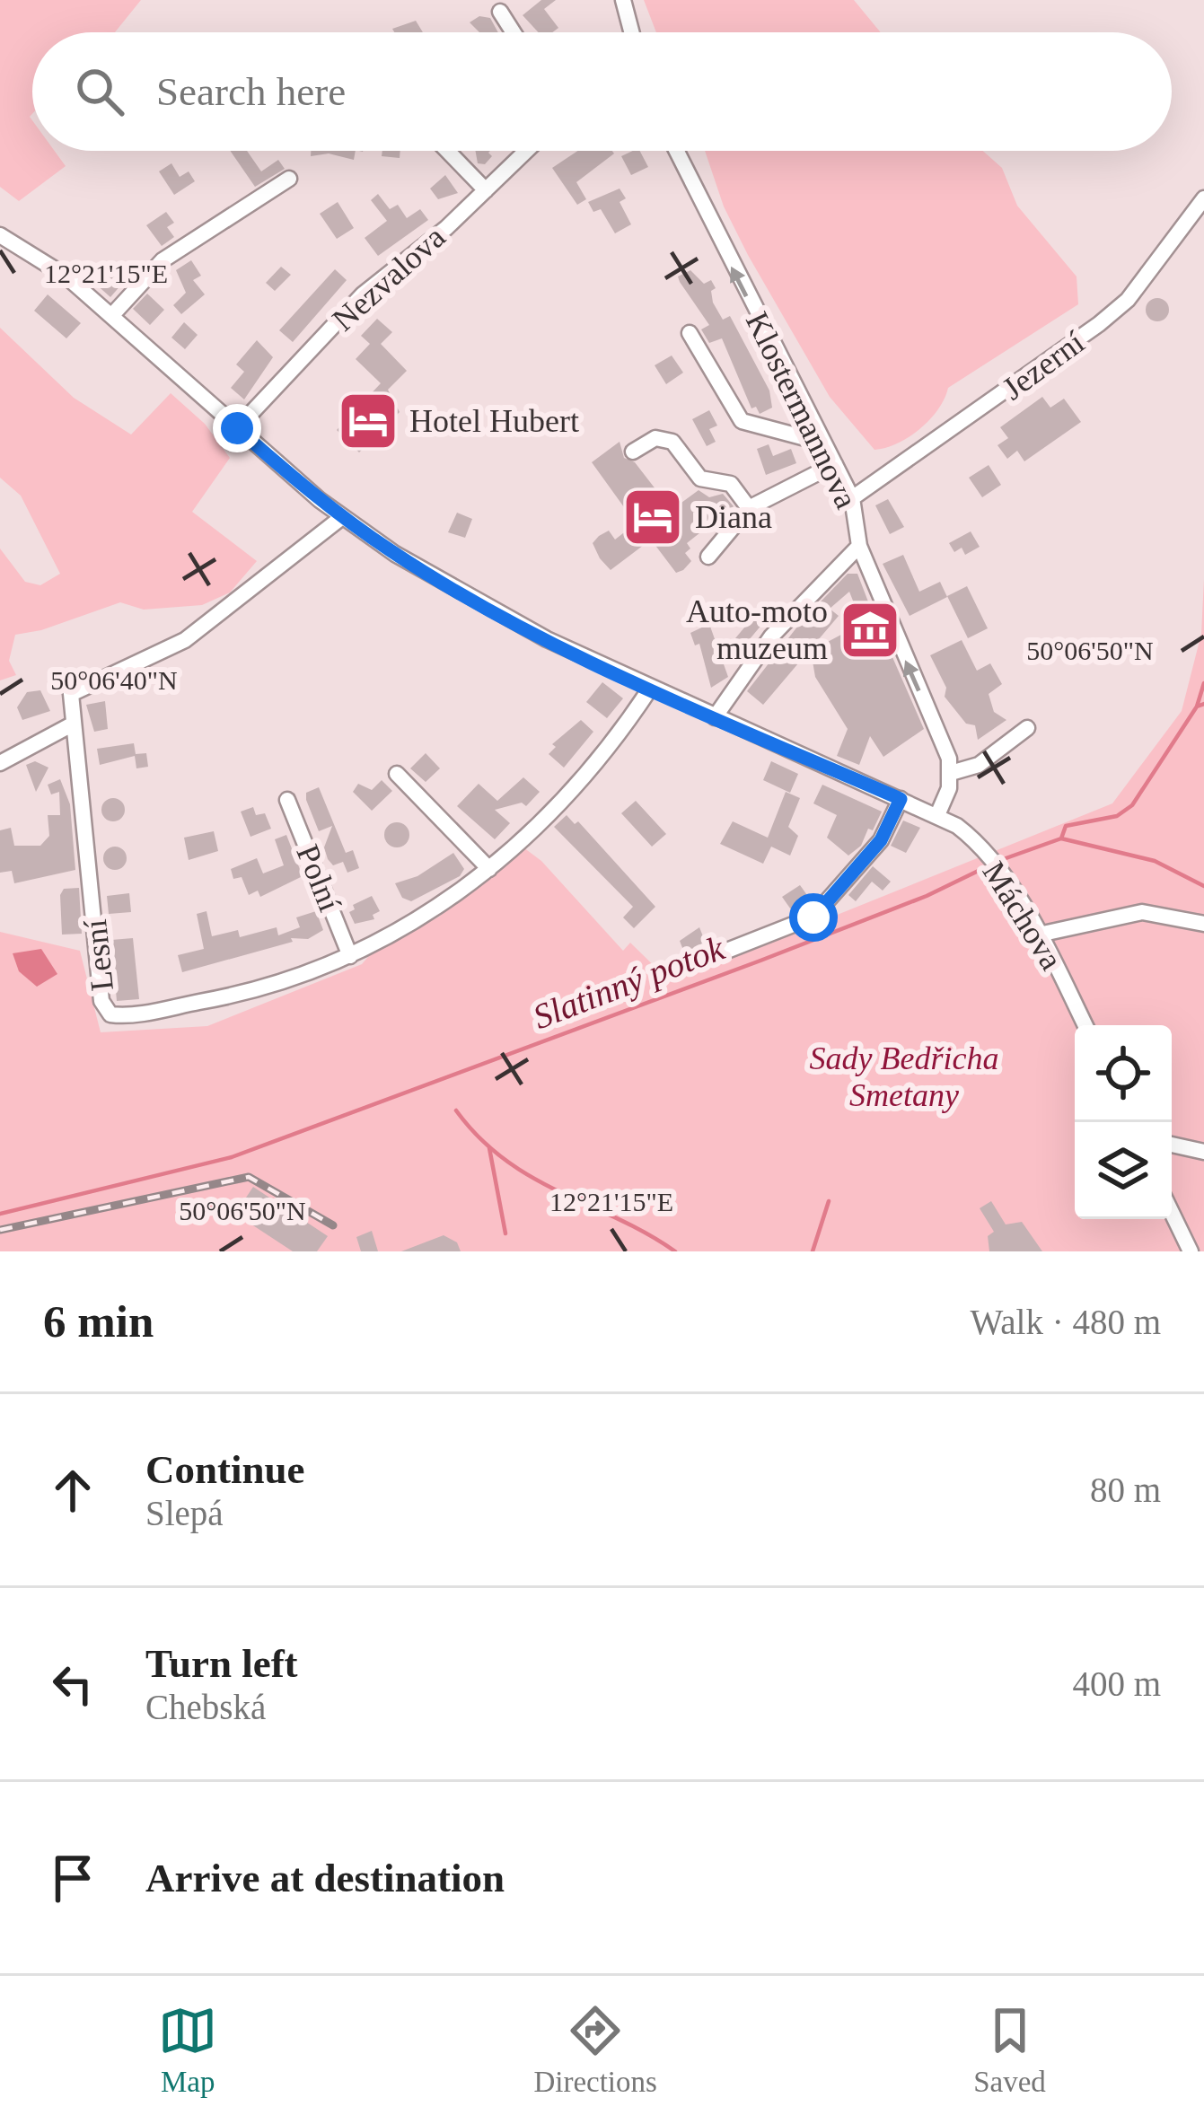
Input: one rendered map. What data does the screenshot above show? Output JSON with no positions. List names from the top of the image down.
{
  "streets": {
    "street": [
      "Nezvalova",
      "Jezerní",
      "Klostermannova",
      "Polní",
      "Máchova",
      "Lesní"
    ]
  },
  "crossings": [
    ["Nezvalova", "Máchova"],
    ["Jezerní", "Klostermannova"],
    ["Polní", "Lesní"],
    ["Máchova", "Lesní"]
  ],
  "one_way": ["Klostermannova"],
  "water": ["Slatinný potok"],
  "parks": ["Sady Bedřicha Smetany"],
  "places": {
    "hotel": ["Hotel Hubert", "Diana"],
    "museum": ["Auto-moto muzeum"]
  },
  "page": {
    "search": "Search here",
    "heading": ["6 min", "Walk · 480 m"],
    "list": [
      ["Continue", "Slepá", "80 m"],
      ["Turn left", "Chebská", "400 m"],
      "Arrive at destination"
    ],
    "nav": ["Map", "Directions", "Saved"]
  },
  "coordinates": ["12°21'15\"E", "50°06'50\"N", "50°06'40\"N"]
}
